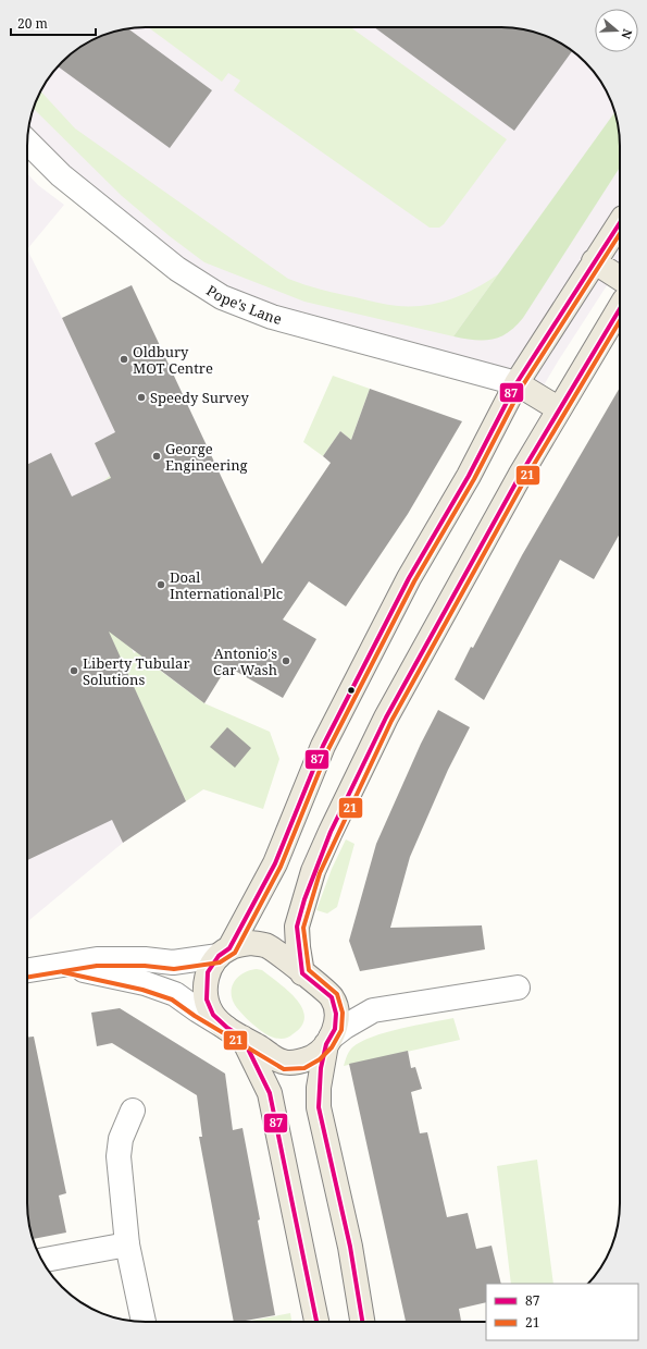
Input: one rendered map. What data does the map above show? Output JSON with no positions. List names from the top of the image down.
{
  "streets": {
    "street": ["Pope's Lane"]
  },
  "places": [
    "Oldbury MOT Centre",
    "Speedy Survey",
    "George Engineering",
    "Doal International Plc",
    "Antonio's Car Wash",
    "Liberty Tubular Solutions"
  ],
  "lines": ["transit line 87", "transit line 21"],
  "legend": ["87", "21"],
  "scale_bar": "20 m",
  "north": "right"
}
